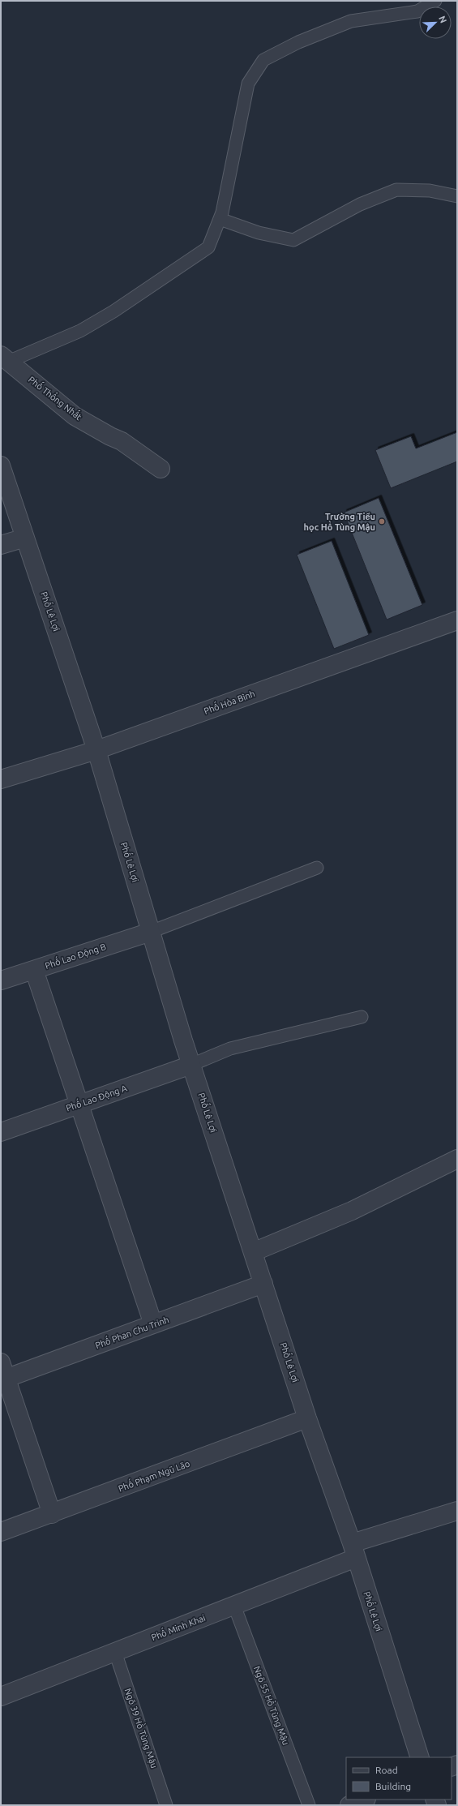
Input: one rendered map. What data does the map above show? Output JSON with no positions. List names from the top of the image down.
{
  "streets": {
    "street": [
      "Phố Thống Nhất",
      "Phố Lê Lợi",
      "Phố Hòa Bình",
      "Phố Lao Động B",
      "Phố Lao Động A",
      "Phố Phan Chu Trinh",
      "Phố Phạm Ngũ Lão",
      "Phố Minh Khai"
    ],
    "lane": ["Ngõ 55 Hồ Tùng Mậu", "Ngõ 39 Hồ Tùng Mậu"]
  },
  "crossings": [
    ["Phố Lê Lợi", "Phố Hòa Bình"],
    ["Phố Lê Lợi", "Phố Lao Động B"],
    ["Phố Lê Lợi", "Phố Lao Động A"],
    ["Phố Lê Lợi", "Phố Phan Chu Trinh"],
    ["Phố Lê Lợi", "Phố Phạm Ngũ Lão"],
    ["Phố Lê Lợi", "Phố Minh Khai"],
    ["Phố Minh Khai", "Ngõ 55 Hồ Tùng Mậu"],
    ["Phố Minh Khai", "Ngõ 39 Hồ Tùng Mậu"]
  ],
  "places": ["Trường Tiểu học Hồ Tùng Mậu"],
  "legend": ["Road", "Building"],
  "north": "top right"
}
